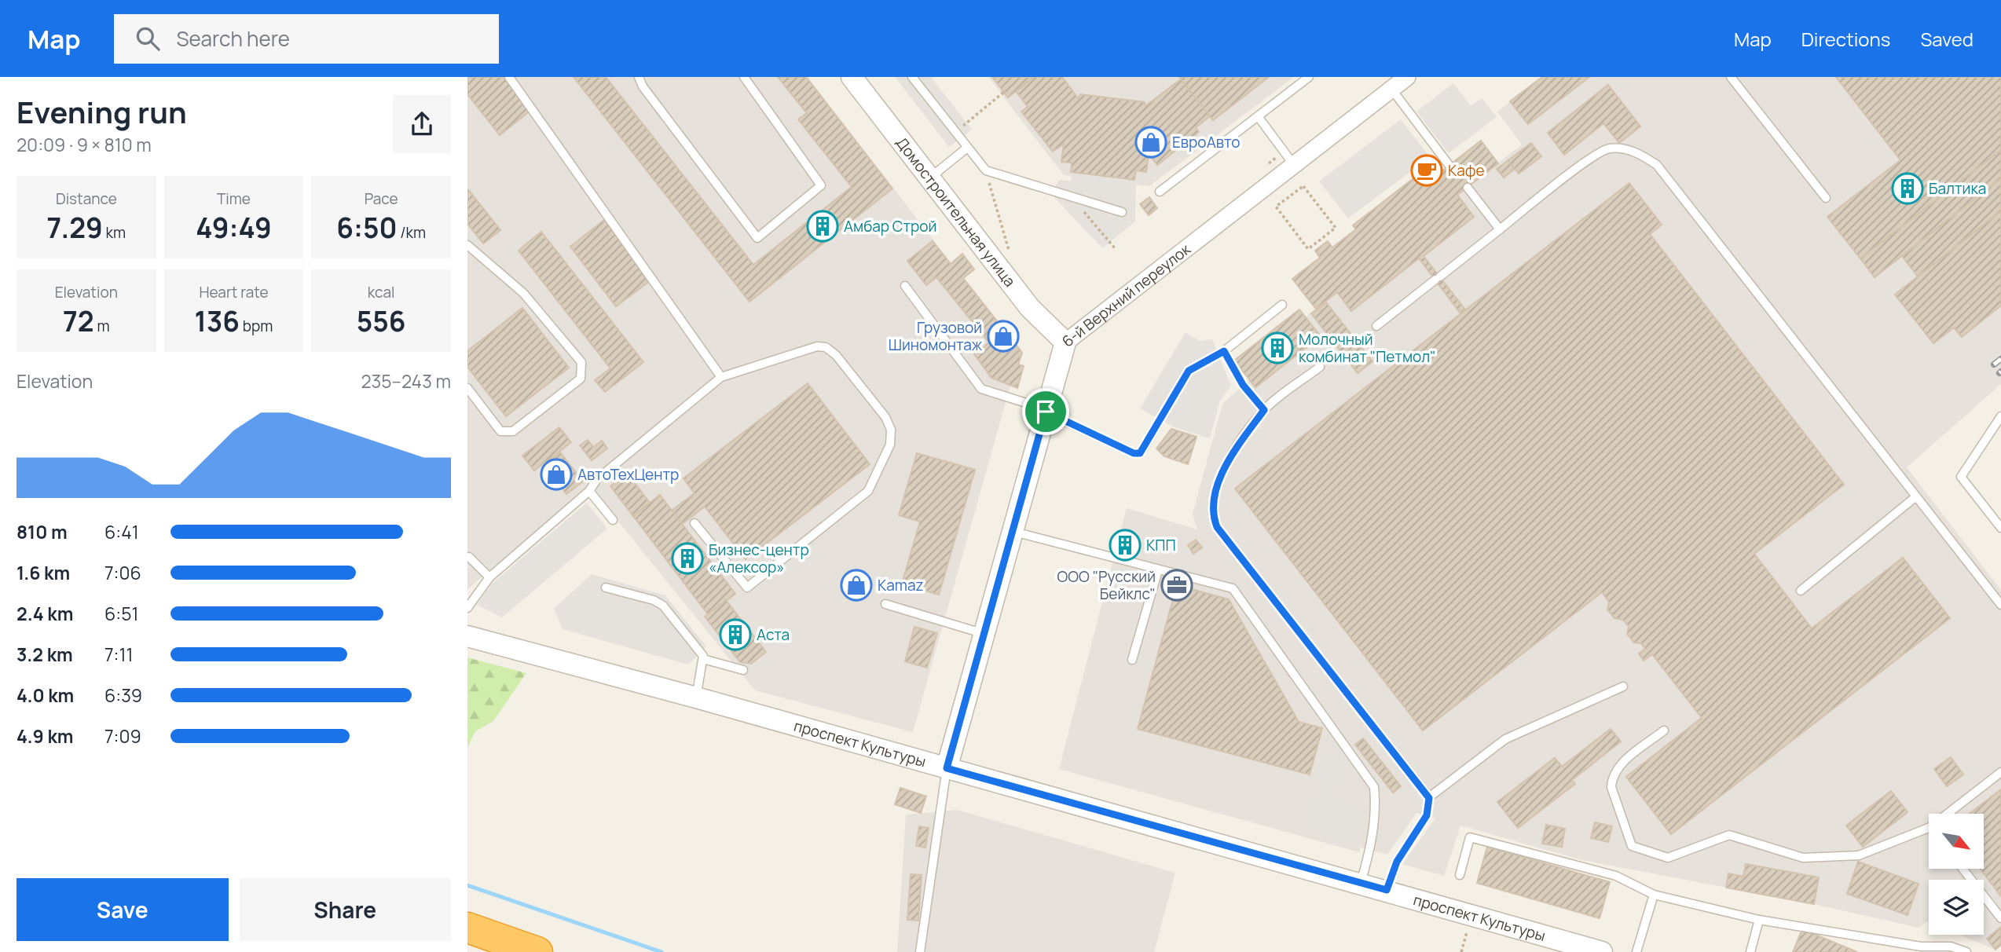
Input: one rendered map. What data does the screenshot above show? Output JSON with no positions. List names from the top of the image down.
{
  "streets": {
    "street": ["Домостроительная улица", "6-й Верхний переулок", "проспект Культуры"]
  },
  "crossings": [
    ["Домостроительная улица", "6-й Верхний переулок"],
    ["6-й Верхний переулок", "проспект Культуры"]
  ],
  "places": {
    "shop": [
      "ЕвроАвто",
      "Грузовой Шиномонтаж",
      "АвтоТехЦентр",
      "Kamaz"
    ],
    "cafe": ["Кафе"],
    "building": [
      "Балтика",
      "Амбар Строй",
      "Молочный комбинат \"Петмол\"",
      "КПП",
      "Бизнес-центр «Алексор»",
      "Аста"
    ],
    "office": ["ООО \"Русский Бейклс\""]
  },
  "north": "bottom right",
  "page": {
    "header": "Map",
    "search": "Search here",
    "nav": ["Map", "Directions", "Saved"],
    "heading": ["Evening run", "20:09 · 9 × 810 m"],
    "stats": [
      ["Distance", "7.29 km"],
      ["Time", "49:49"],
      ["Pace", "6:50 /km"],
      ["Elevation", "72 m"],
      ["Heart rate", "136 bpm"],
      ["kcal", "556"]
    ],
    "chart": ["Elevation", "235–243 m"],
    "list": [
      {
        "name": "810 m",
        "note": "6:41"
      },
      {
        "name": "1.6 km",
        "note": "7:06"
      },
      {
        "name": "2.4 km",
        "note": "6:51"
      },
      {
        "name": "3.2 km",
        "note": "7:11"
      },
      {
        "name": "4.0 km",
        "note": "6:39"
      },
      {
        "name": "4.9 km",
        "note": "7:09"
      }
    ],
    "buttons": ["Save", "Share"]
  }
}
